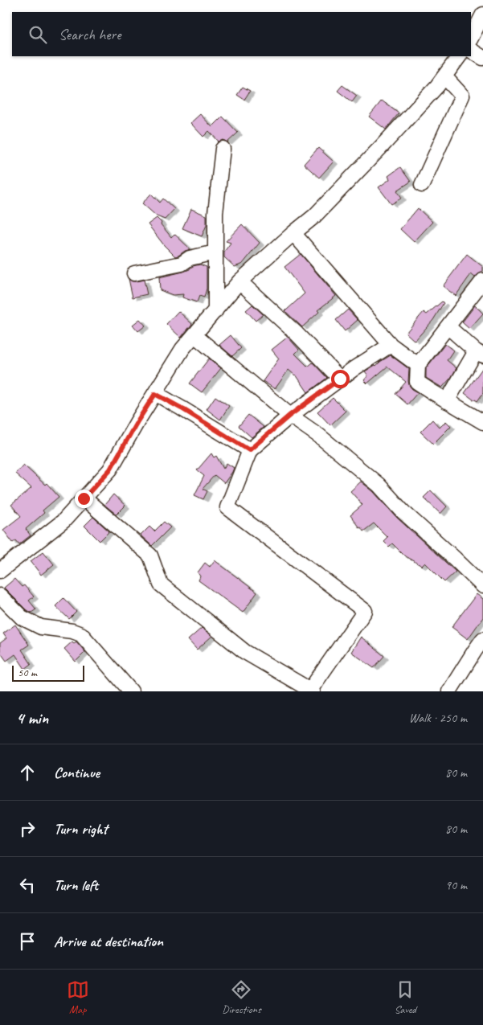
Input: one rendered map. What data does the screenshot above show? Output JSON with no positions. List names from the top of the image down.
{
  "scale_bar": "50 m",
  "page": {
    "search": "Search here",
    "scale": "50 m",
    "heading": ["4 min", "Walk · 250 m"],
    "list": [
      ["Continue", "80 m"],
      ["Turn right", "80 m"],
      ["Turn left", "90 m"],
      "Arrive at destination"
    ],
    "nav": ["Map", "Directions", "Saved"]
  }
}
